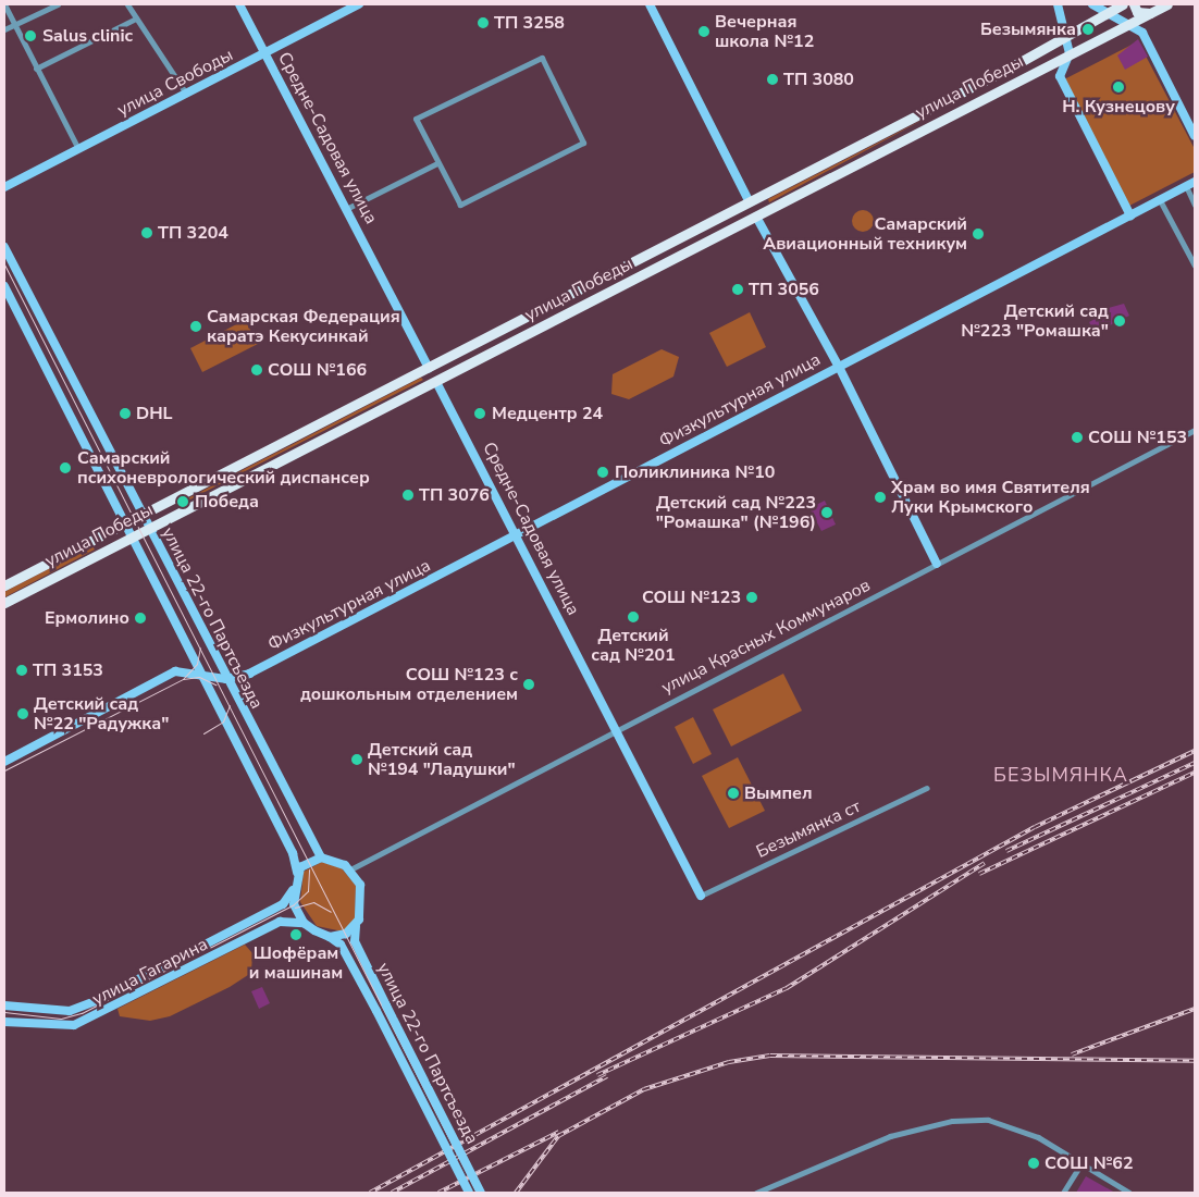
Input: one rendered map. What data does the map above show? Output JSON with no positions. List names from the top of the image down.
{
  "streets": {
    "main road": [
      "улица Свободы",
      "улица Победы",
      "Средне-Садовая улица",
      "Физкультурная улица",
      "улица 22-го Партсъезда",
      "улица Гагарина"
    ],
    "street": ["улица Красных Коммунаров", "Безымянка ст"]
  },
  "crossings": [
    ["улица Свободы", "Средне-Садовая улица"],
    ["улица Победы", "Средне-Садовая улица"],
    ["улица Победы", "улица 22-го Партсъезда"],
    ["Средне-Садовая улица", "Физкультурная улица"],
    ["Средне-Садовая улица", "улица Красных Коммунаров"],
    ["Средне-Садовая улица", "Безымянка ст"],
    ["Физкультурная улица", "улица 22-го Партсъезда"],
    ["улица 22-го Партсъезда", "улица Красных Коммунаров"],
    ["улица 22-го Партсъезда", "улица Гагарина"],
    ["улица Красных Коммунаров", "улица Гагарина"]
  ],
  "districts": ["БЕЗЫМЯНКА"],
  "places": [
    "ТП 3258",
    "Безымянка",
    "Вечерная школа №12",
    "Salus clinic",
    "ТП 3080",
    "Н. Кузнецову",
    "ТП 3204",
    "Самарский Авиационный техникум",
    "ТП 3056",
    "Детский сад №223 \"Ромашка\"",
    "Самарская Федерация каратэ Кекусинкай",
    "СОШ №166",
    "DHL",
    "Медцентр 24",
    "СОШ №153",
    "Самарский психоневрологический диспансер",
    "Поликлиника №10",
    "ТП 3076",
    "Храм во имя Святителя Луки Крымского",
    "Победа",
    "Детский сад №223 \"Ромашка\" (№196)",
    "СОШ №123",
    "Детский сад №201",
    "Ермолино",
    "ТП 3153",
    "СОШ №123 с дошкольным отделением",
    "Детский сад №22 \"Радужка\"",
    "Детский сад №194 \"Ладушки\"",
    "Вымпел",
    "Шофёрам и машинам",
    "СОШ №62"
  ]
}
